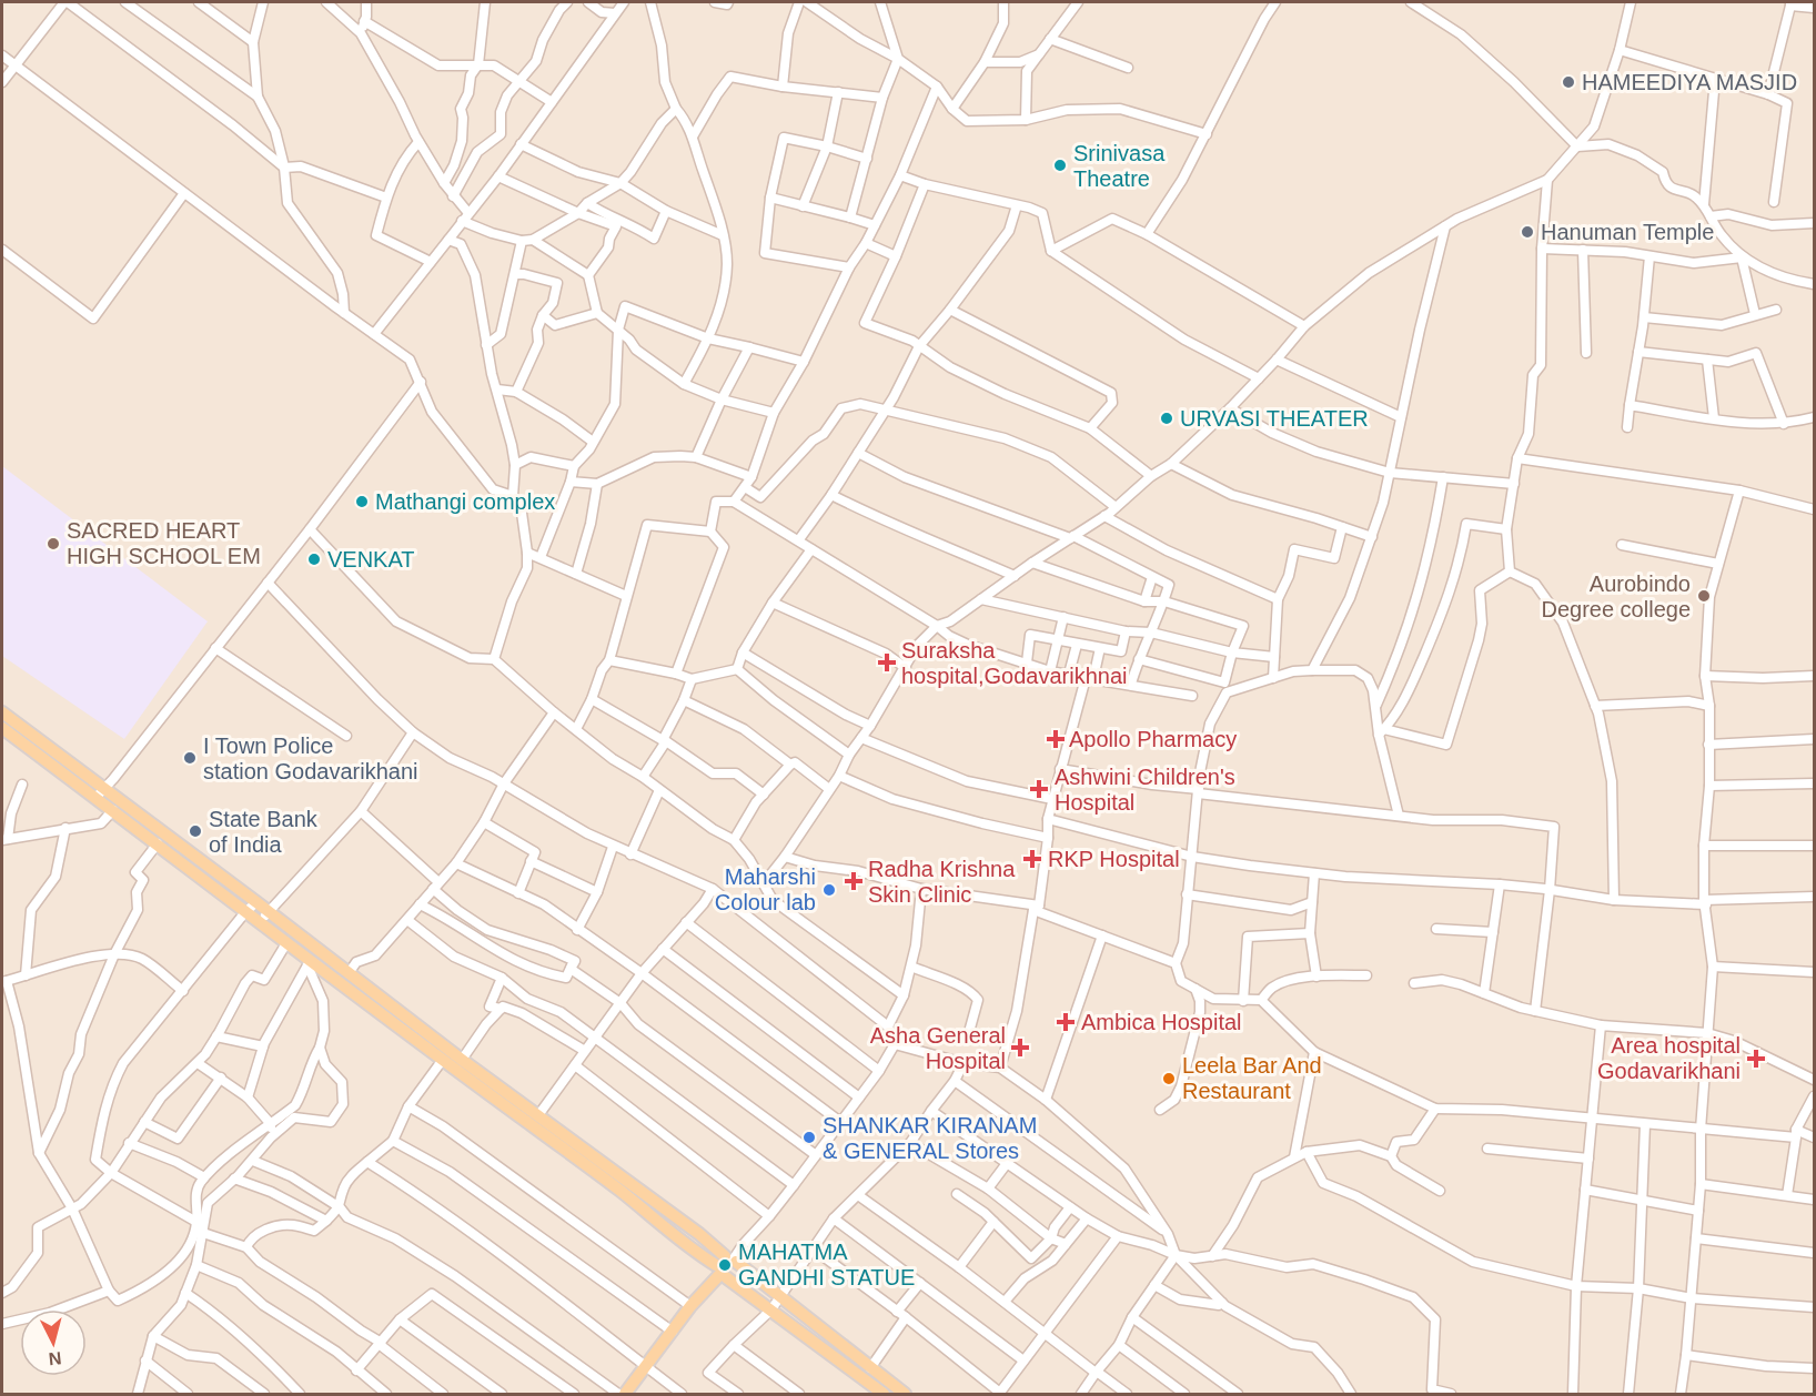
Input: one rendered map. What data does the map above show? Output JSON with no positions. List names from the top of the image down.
{
  "places": {
    "other": [
      "HAMEEDIYA MASJID",
      "Srinivasa Theatre",
      "Hanuman Temple",
      "URVASI THEATER",
      "Mathangi complex",
      "SACRED HEART HIGH SCHOOL EM",
      "VENKAT",
      "Aurobindo Degree college",
      "I Town Police station Godavarikhani",
      "State Bank of India",
      "Maharshi Colour lab",
      "Leela Bar And Restaurant",
      "SHANKAR KIRANAM & GENERAL Stores",
      "MAHATMA GANDHI STATUE"
    ],
    "health": [
      "Suraksha hospital,Godavarikhnai",
      "Apollo Pharmacy",
      "Ashwini Children's Hospital",
      "RKP Hospital",
      "Radha Krishna Skin Clinic",
      "Ambica Hospital",
      "Asha General Hospital",
      "Area hospital Godavarikhani"
    ]
  },
  "north": "bottom"
}
